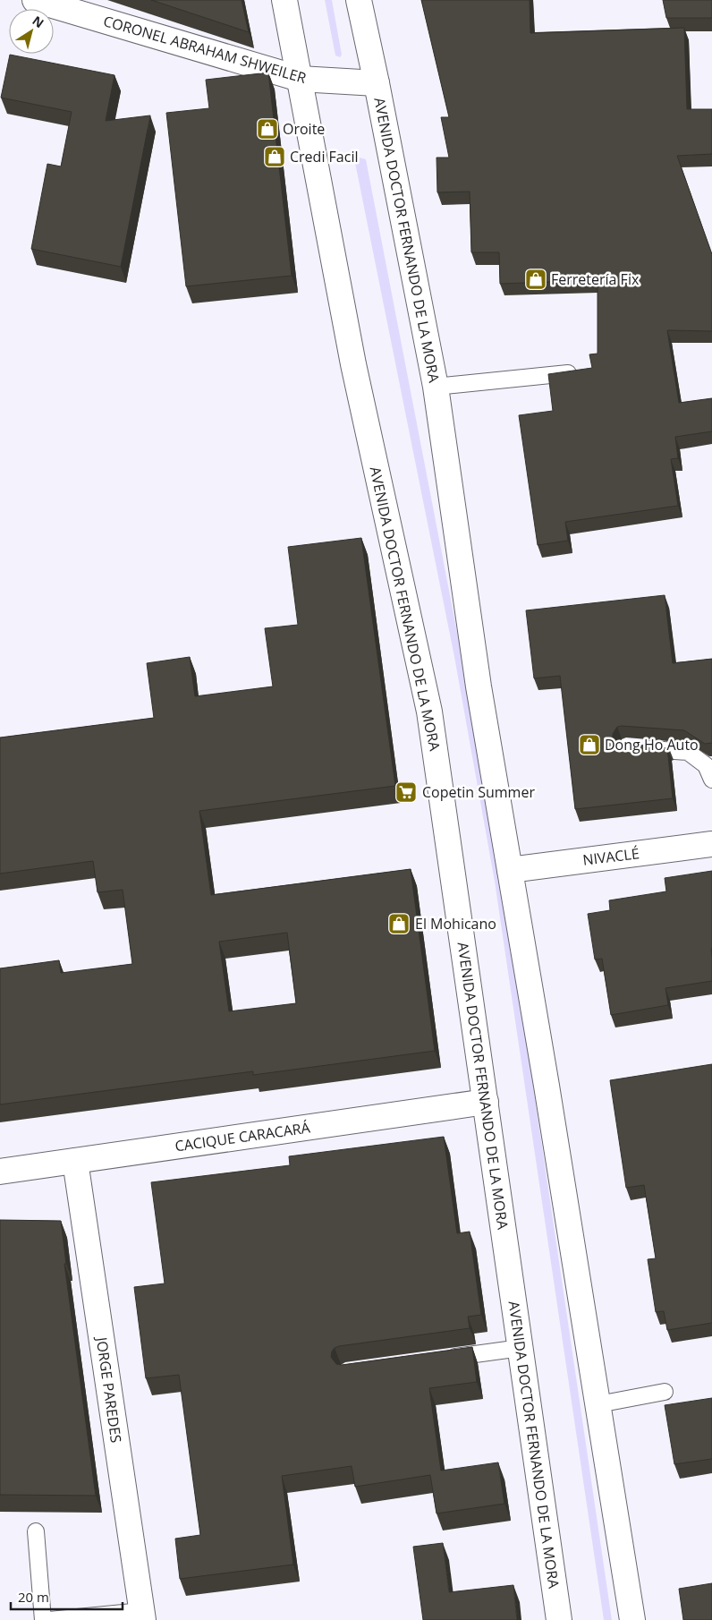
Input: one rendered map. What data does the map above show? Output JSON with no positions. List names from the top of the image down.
{
  "streets": {
    "main road": [
      "CORONEL ABRAHAM SHWEILER",
      "AVENIDA DOCTOR FERNANDO DE LA MORA",
      "NIVACLÉ",
      "CACIQUE CARACARÁ",
      "JORGE PAREDES"
    ]
  },
  "crossings": [
    ["CORONEL ABRAHAM SHWEILER", "AVENIDA DOCTOR FERNANDO DE LA MORA"],
    ["AVENIDA DOCTOR FERNANDO DE LA MORA", "NIVACLÉ"],
    ["AVENIDA DOCTOR FERNANDO DE LA MORA", "CACIQUE CARACARÁ"],
    ["CACIQUE CARACARÁ", "JORGE PAREDES"]
  ],
  "places": {
    "shop": [
      "Oroite",
      "Credi Facil",
      "Ferretería Fix",
      "Dong Ho Auto",
      "El Mohicano"
    ],
    "supermarket": ["Copetin Summer"]
  },
  "scale_bar": "20 m",
  "north": "top right"
}
